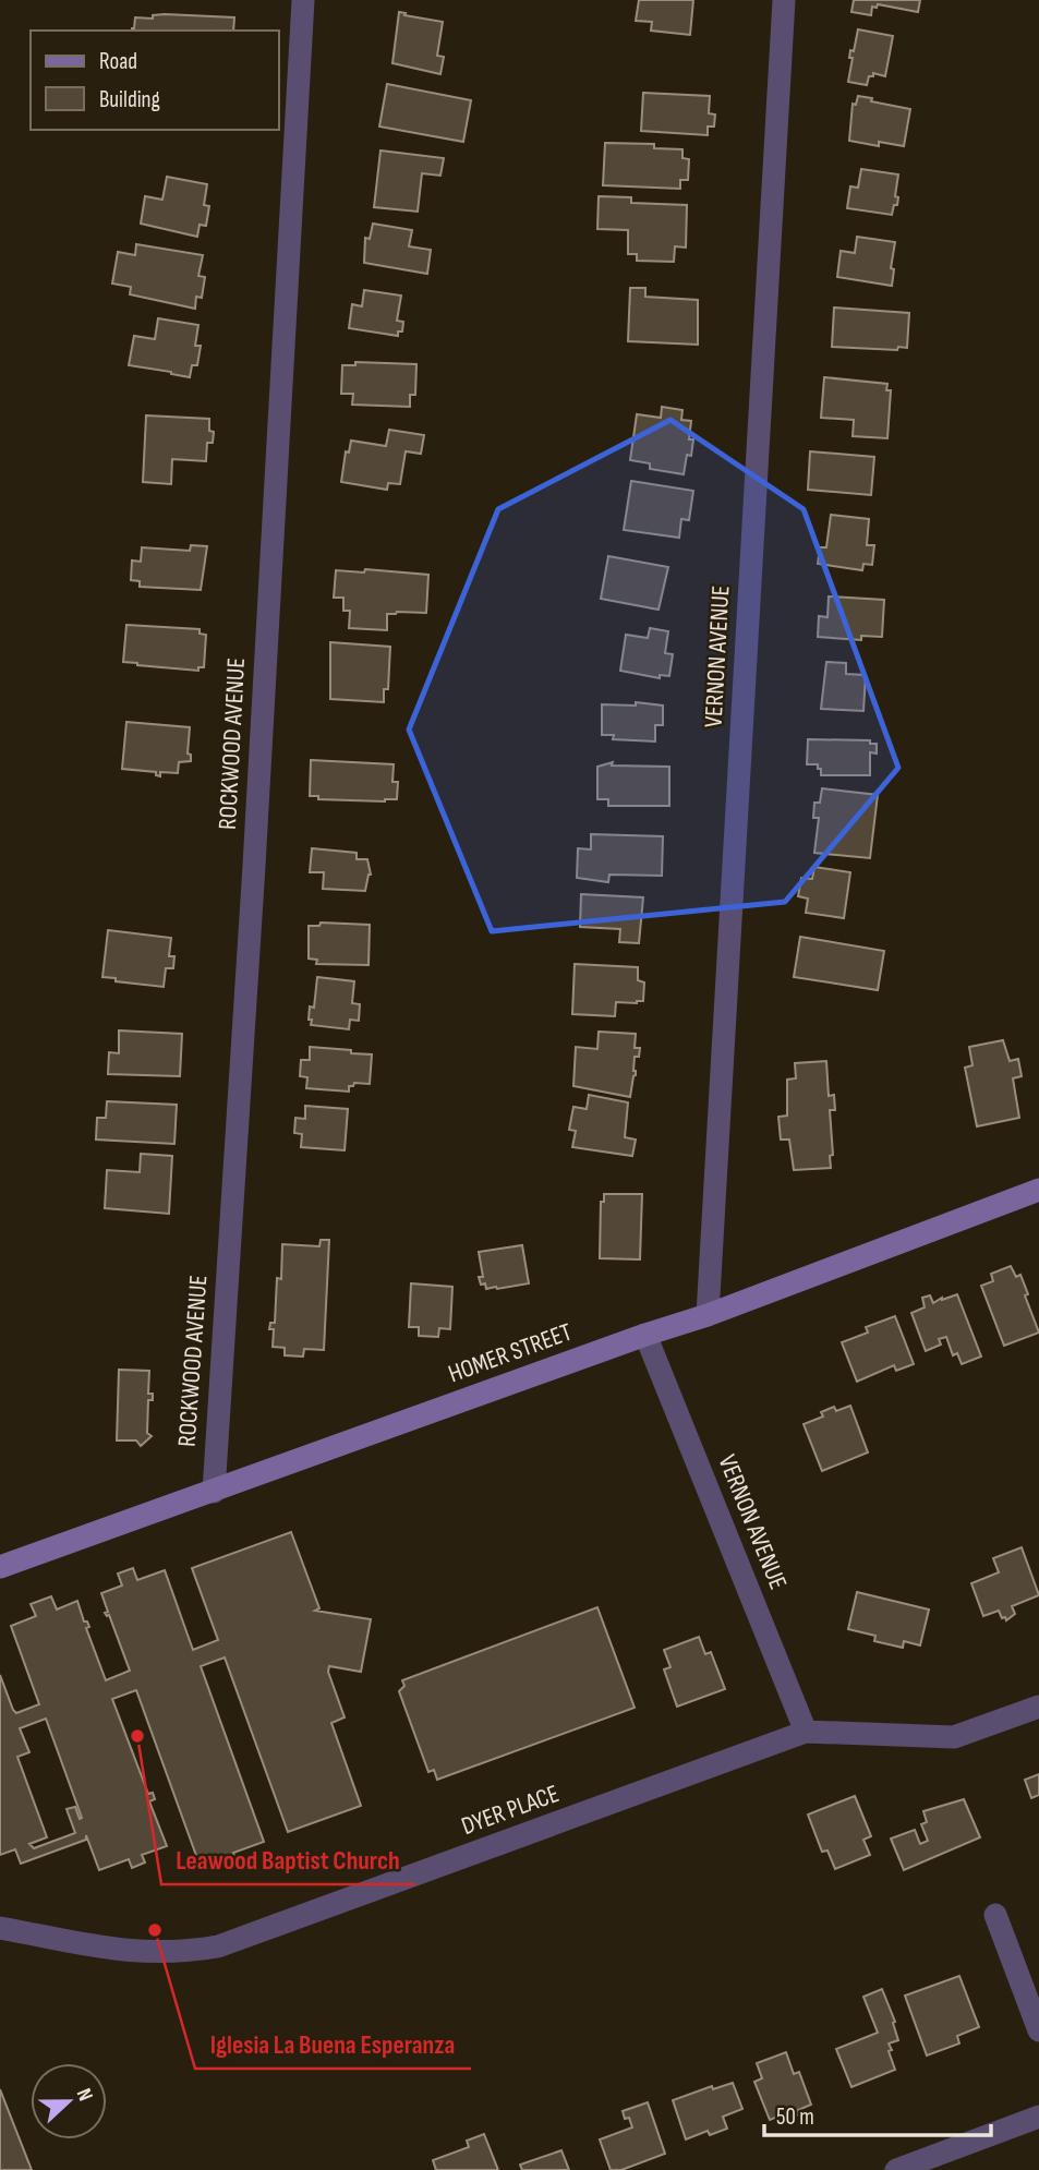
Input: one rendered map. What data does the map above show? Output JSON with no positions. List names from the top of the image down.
{
  "streets": {
    "street": [
      "VERNON AVENUE",
      "ROCKWOOD AVENUE",
      "HOMER STREET",
      "DYER PLACE"
    ]
  },
  "crossings": [
    ["VERNON AVENUE", "HOMER STREET"],
    ["VERNON AVENUE", "DYER PLACE"],
    ["ROCKWOOD AVENUE", "HOMER STREET"]
  ],
  "places": ["Leawood Baptist Church", "Iglesia La Buena Esperanza"],
  "legend": ["Road", "Building"],
  "scale_bar": "50 m",
  "north": "right"
}
